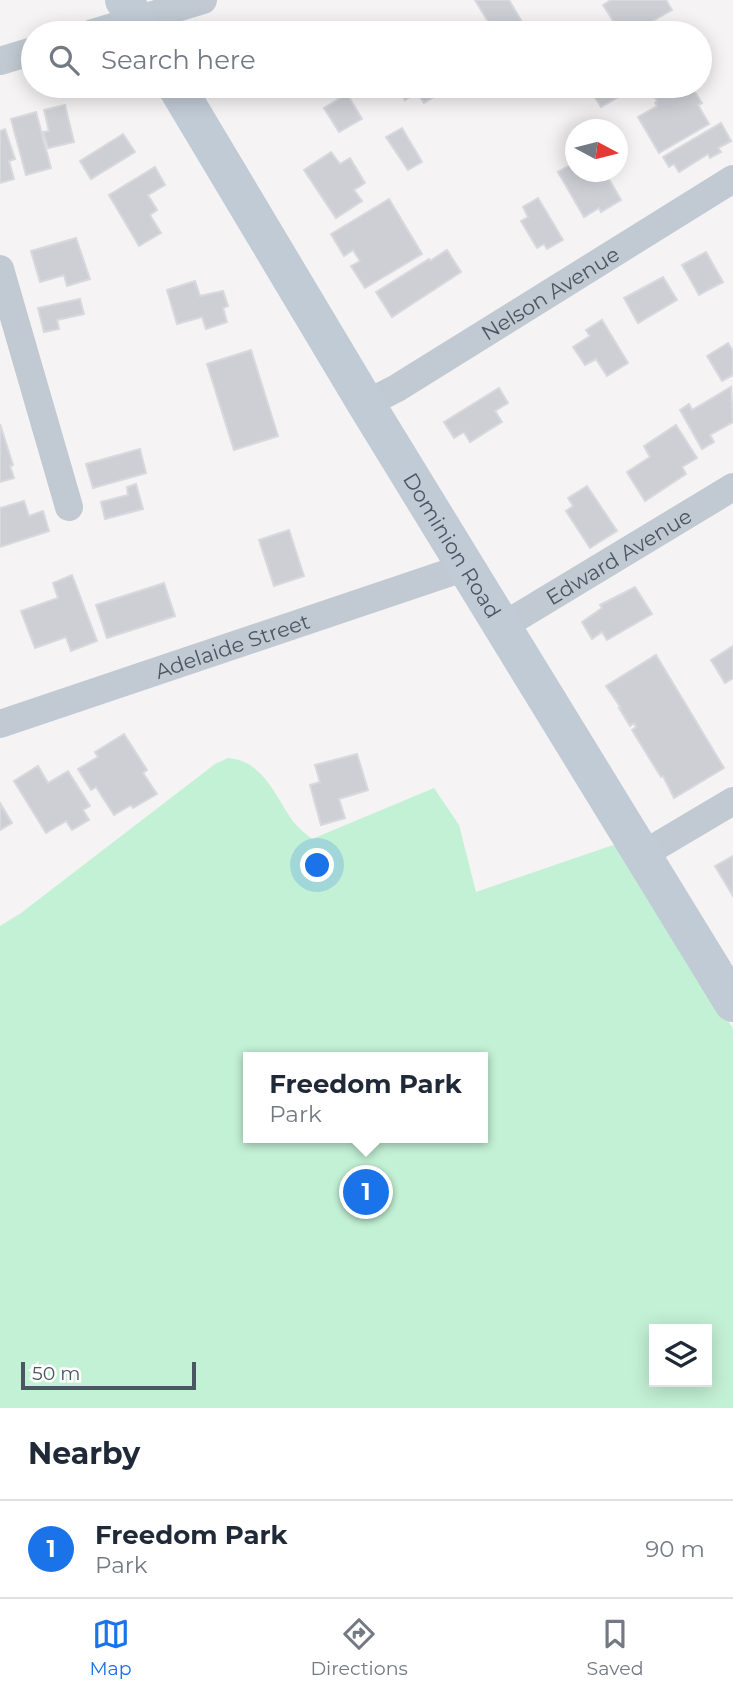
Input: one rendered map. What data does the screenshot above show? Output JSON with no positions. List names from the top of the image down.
{
  "streets": {
    "main road": ["Dominion Road"],
    "street": ["Nelson Avenue", "Edward Avenue", "Adelaide Street"]
  },
  "crossings": [
    ["Nelson Avenue", "Dominion Road"],
    ["Dominion Road", "Edward Avenue"],
    ["Dominion Road", "Adelaide Street"]
  ],
  "scale_bar": "50 m",
  "north": "right",
  "page": {
    "search": "Search here",
    "popup": ["Freedom Park", "Park"],
    "pins": "1",
    "scale": "50 m",
    "heading": "Nearby",
    "list": [
      {
        "mark": "1",
        "name": "Freedom Park",
        "note": "Park",
        "value": "90 m"
      }
    ],
    "nav": ["Map", "Directions", "Saved"]
  }
}
